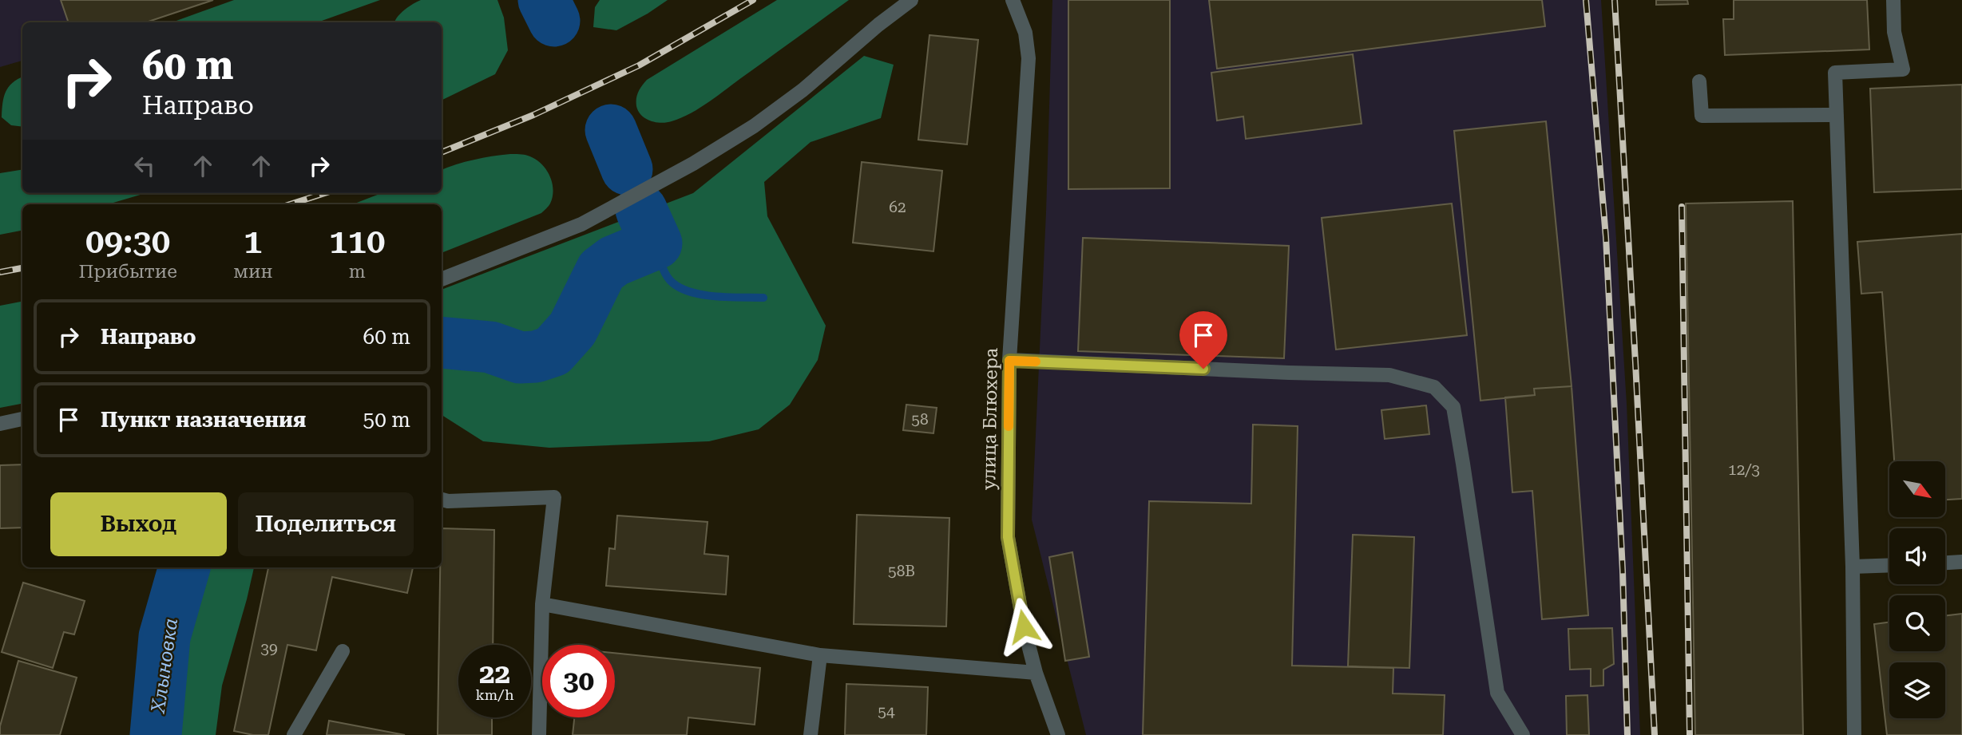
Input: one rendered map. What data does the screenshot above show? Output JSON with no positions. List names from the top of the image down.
{
  "streets": {
    "street": ["улица Блюхера"]
  },
  "water": ["Хлыновка"],
  "house_numbers": [
    "62",
    "58",
    "12/3",
    "58В",
    "39",
    "54"
  ],
  "north": "bottom right",
  "page": {
    "turn": ["60 m", "Направо"],
    "eta": [
      "09:30",
      "Прибытие",
      "1",
      "мин",
      "110",
      "m"
    ],
    "list": [
      {
        "name": "Направо",
        "value": "60 m"
      },
      {
        "name": "Пункт назначения",
        "value": "50 m"
      }
    ],
    "buttons": ["Выход", "Поделиться"],
    "speed": "22 km/h",
    "limit": "30"
  }
}
